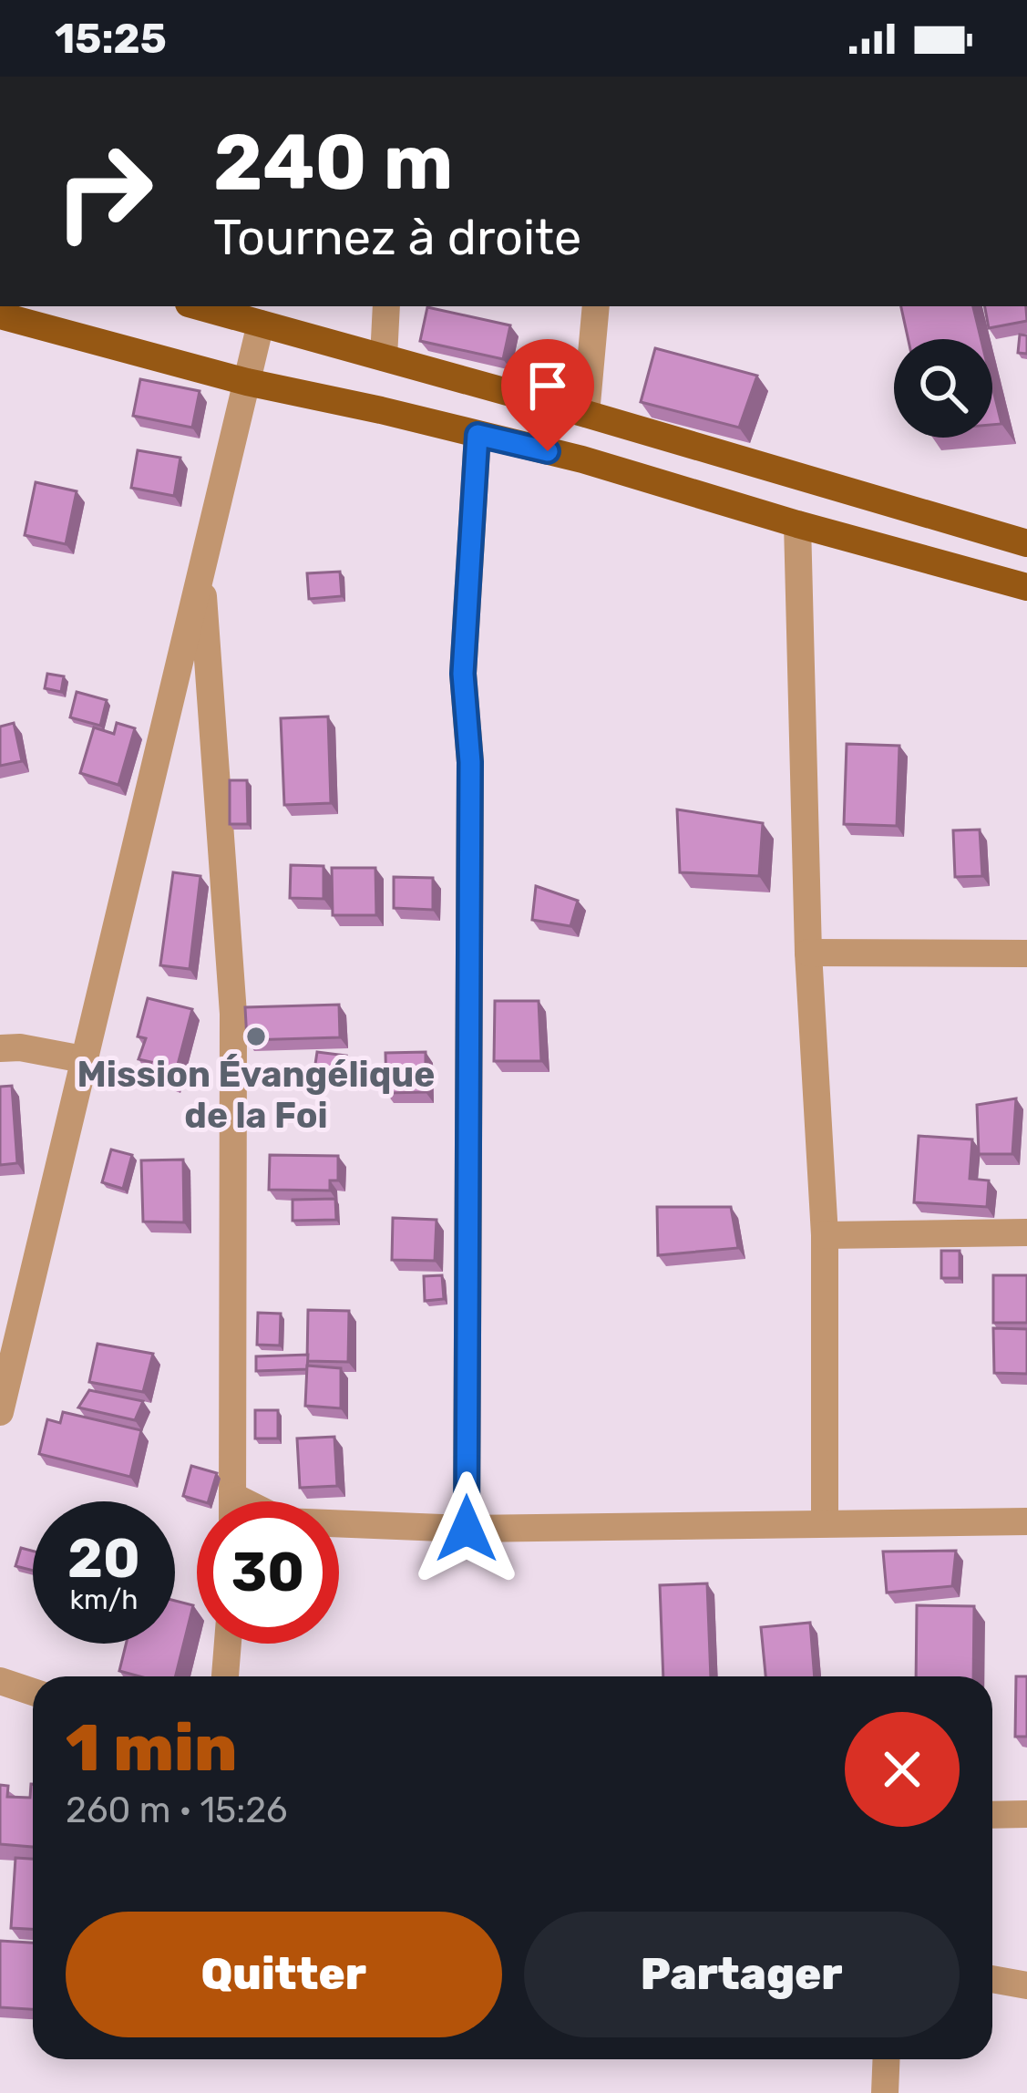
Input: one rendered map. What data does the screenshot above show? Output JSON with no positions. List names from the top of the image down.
{
  "places": ["Mission Évangélique de la Foi"],
  "page": {
    "status": "15:25",
    "turn": ["240 m", "Tournez à droite"],
    "speed": "20 km/h",
    "limit": "30",
    "heading": ["1 min", "260 m · 15:26"],
    "buttons": ["Quitter", "Partager"]
  }
}
